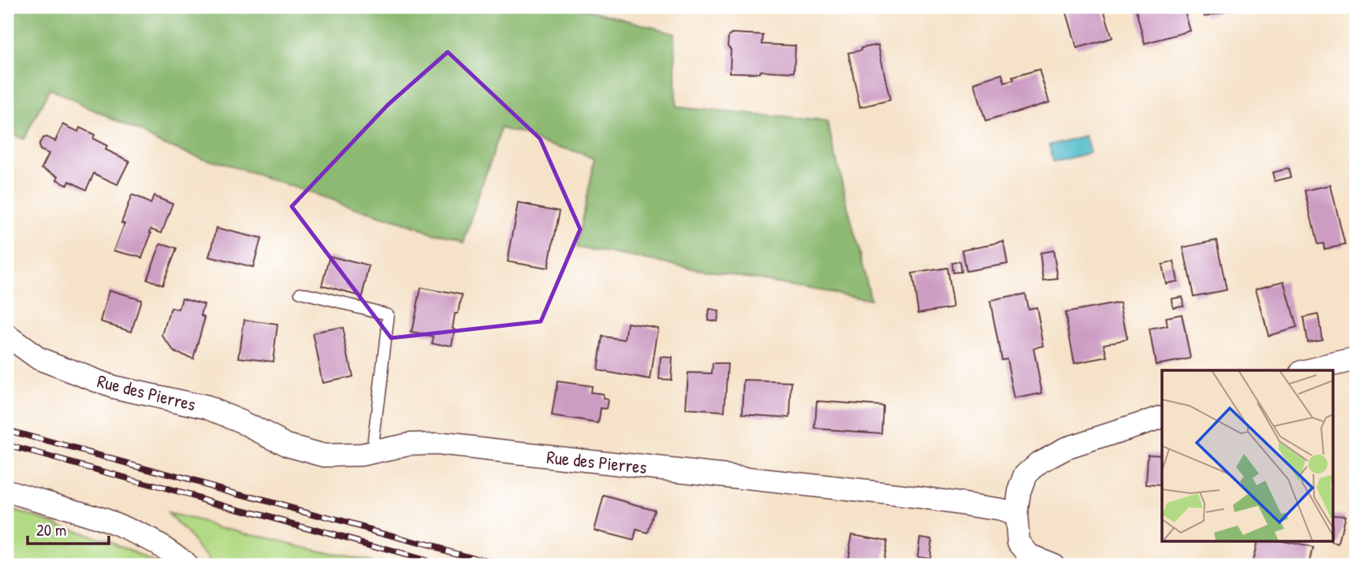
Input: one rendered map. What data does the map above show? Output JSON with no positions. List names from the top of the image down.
{
  "streets": {
    "street": ["Rue des Pierres"]
  },
  "scale_bar": "20 m"
}
